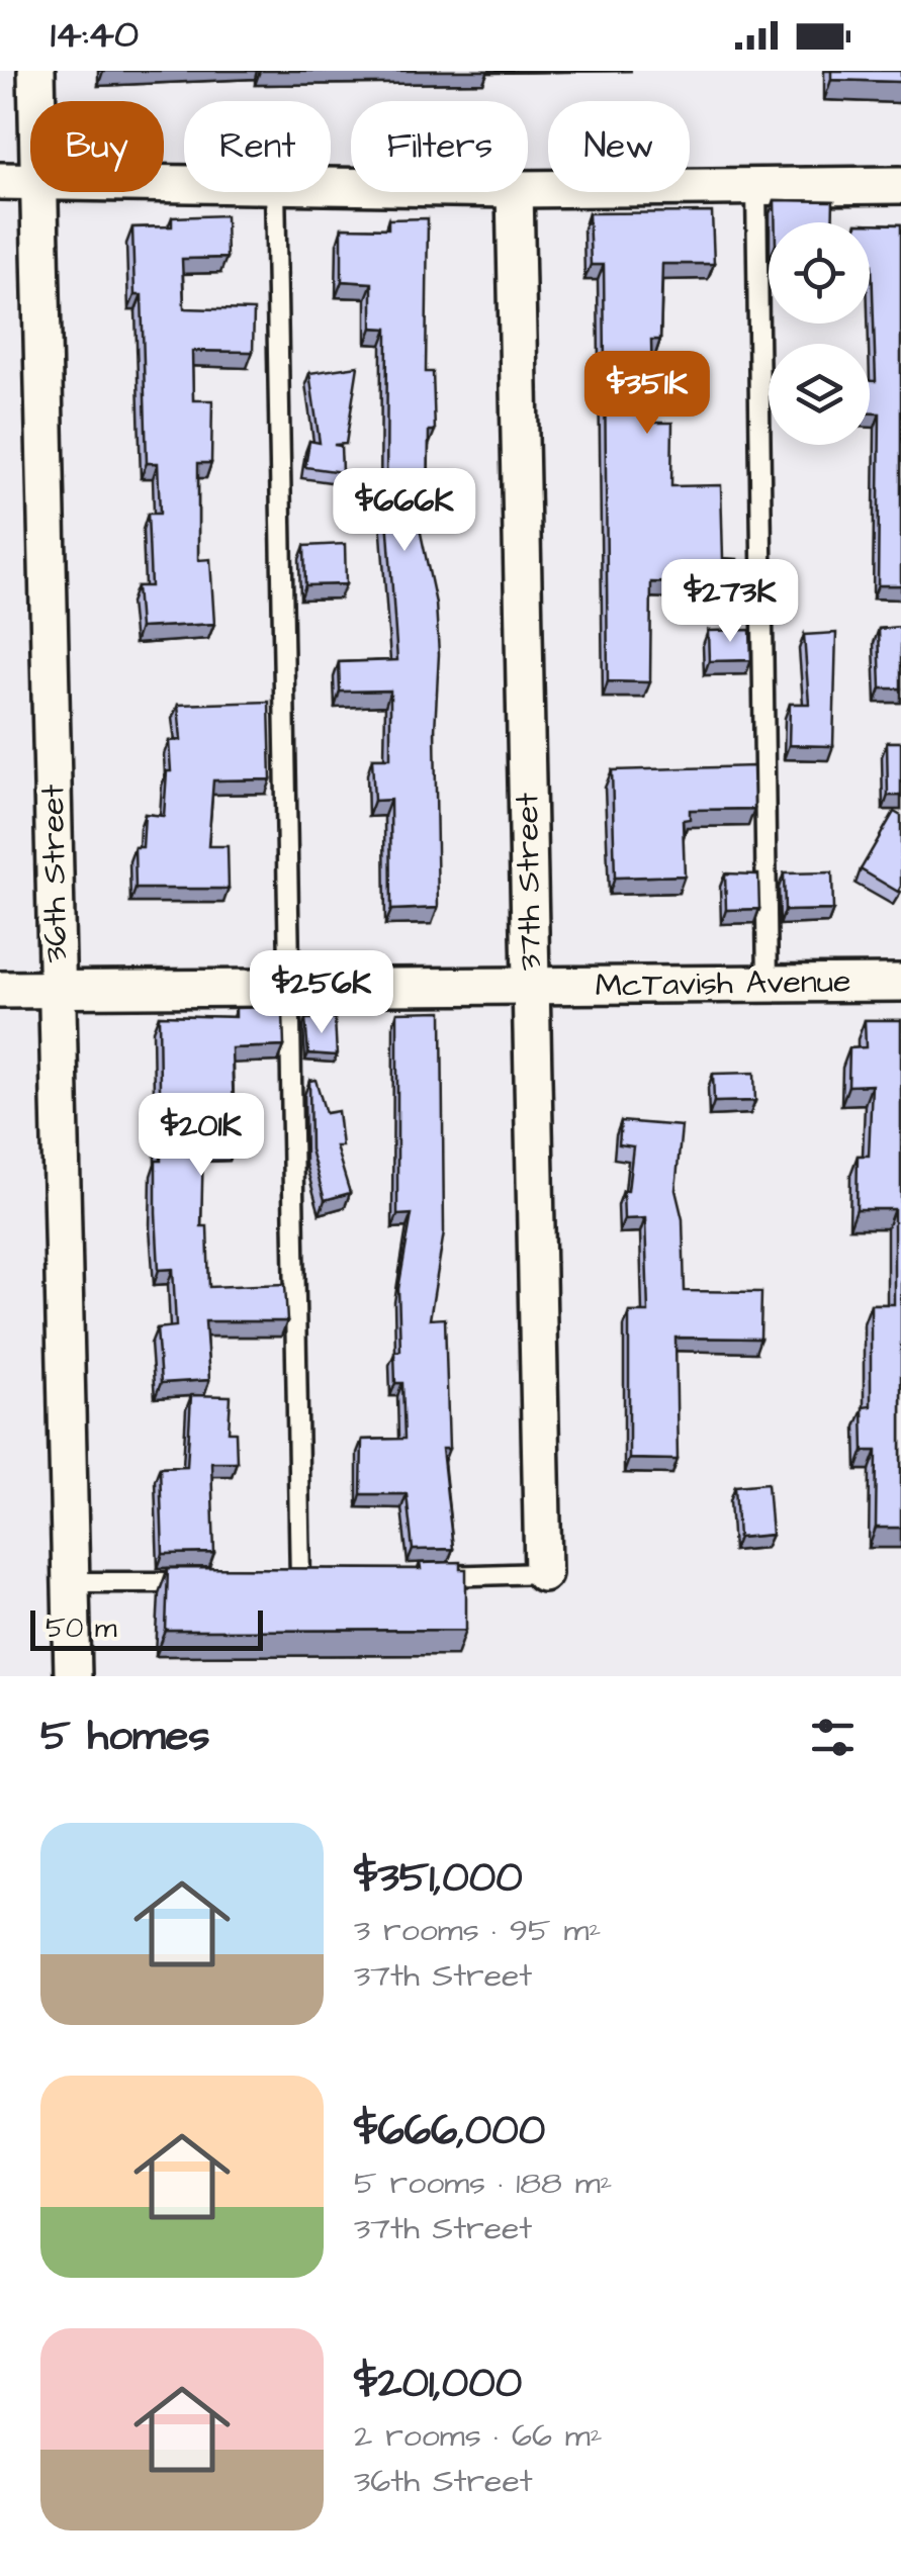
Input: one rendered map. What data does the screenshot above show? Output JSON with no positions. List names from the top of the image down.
{
  "streets": {
    "street": ["36th Street", "37th Street", "McTavish Avenue"]
  },
  "crossings": [
    ["36th Street", "McTavish Avenue"],
    ["37th Street", "McTavish Avenue"]
  ],
  "scale_bar": "50 m",
  "page": {
    "status": "14:40",
    "chip": [
      "Buy",
      "Rent",
      "Filters",
      "New"
    ],
    "price": [
      "$351K",
      "$666K",
      "$273K",
      "$256K",
      "$201K"
    ],
    "scale": "50 m",
    "heading": "5 homes",
    "list": [
      {
        "name": "$351,000",
        "note": "3 rooms · 95 m² · 37th Street"
      },
      {
        "name": "$666,000",
        "note": "5 rooms · 188 m² · 37th Street"
      },
      {
        "name": "$201,000",
        "note": "2 rooms · 66 m² · 36th Street"
      }
    ]
  }
}
